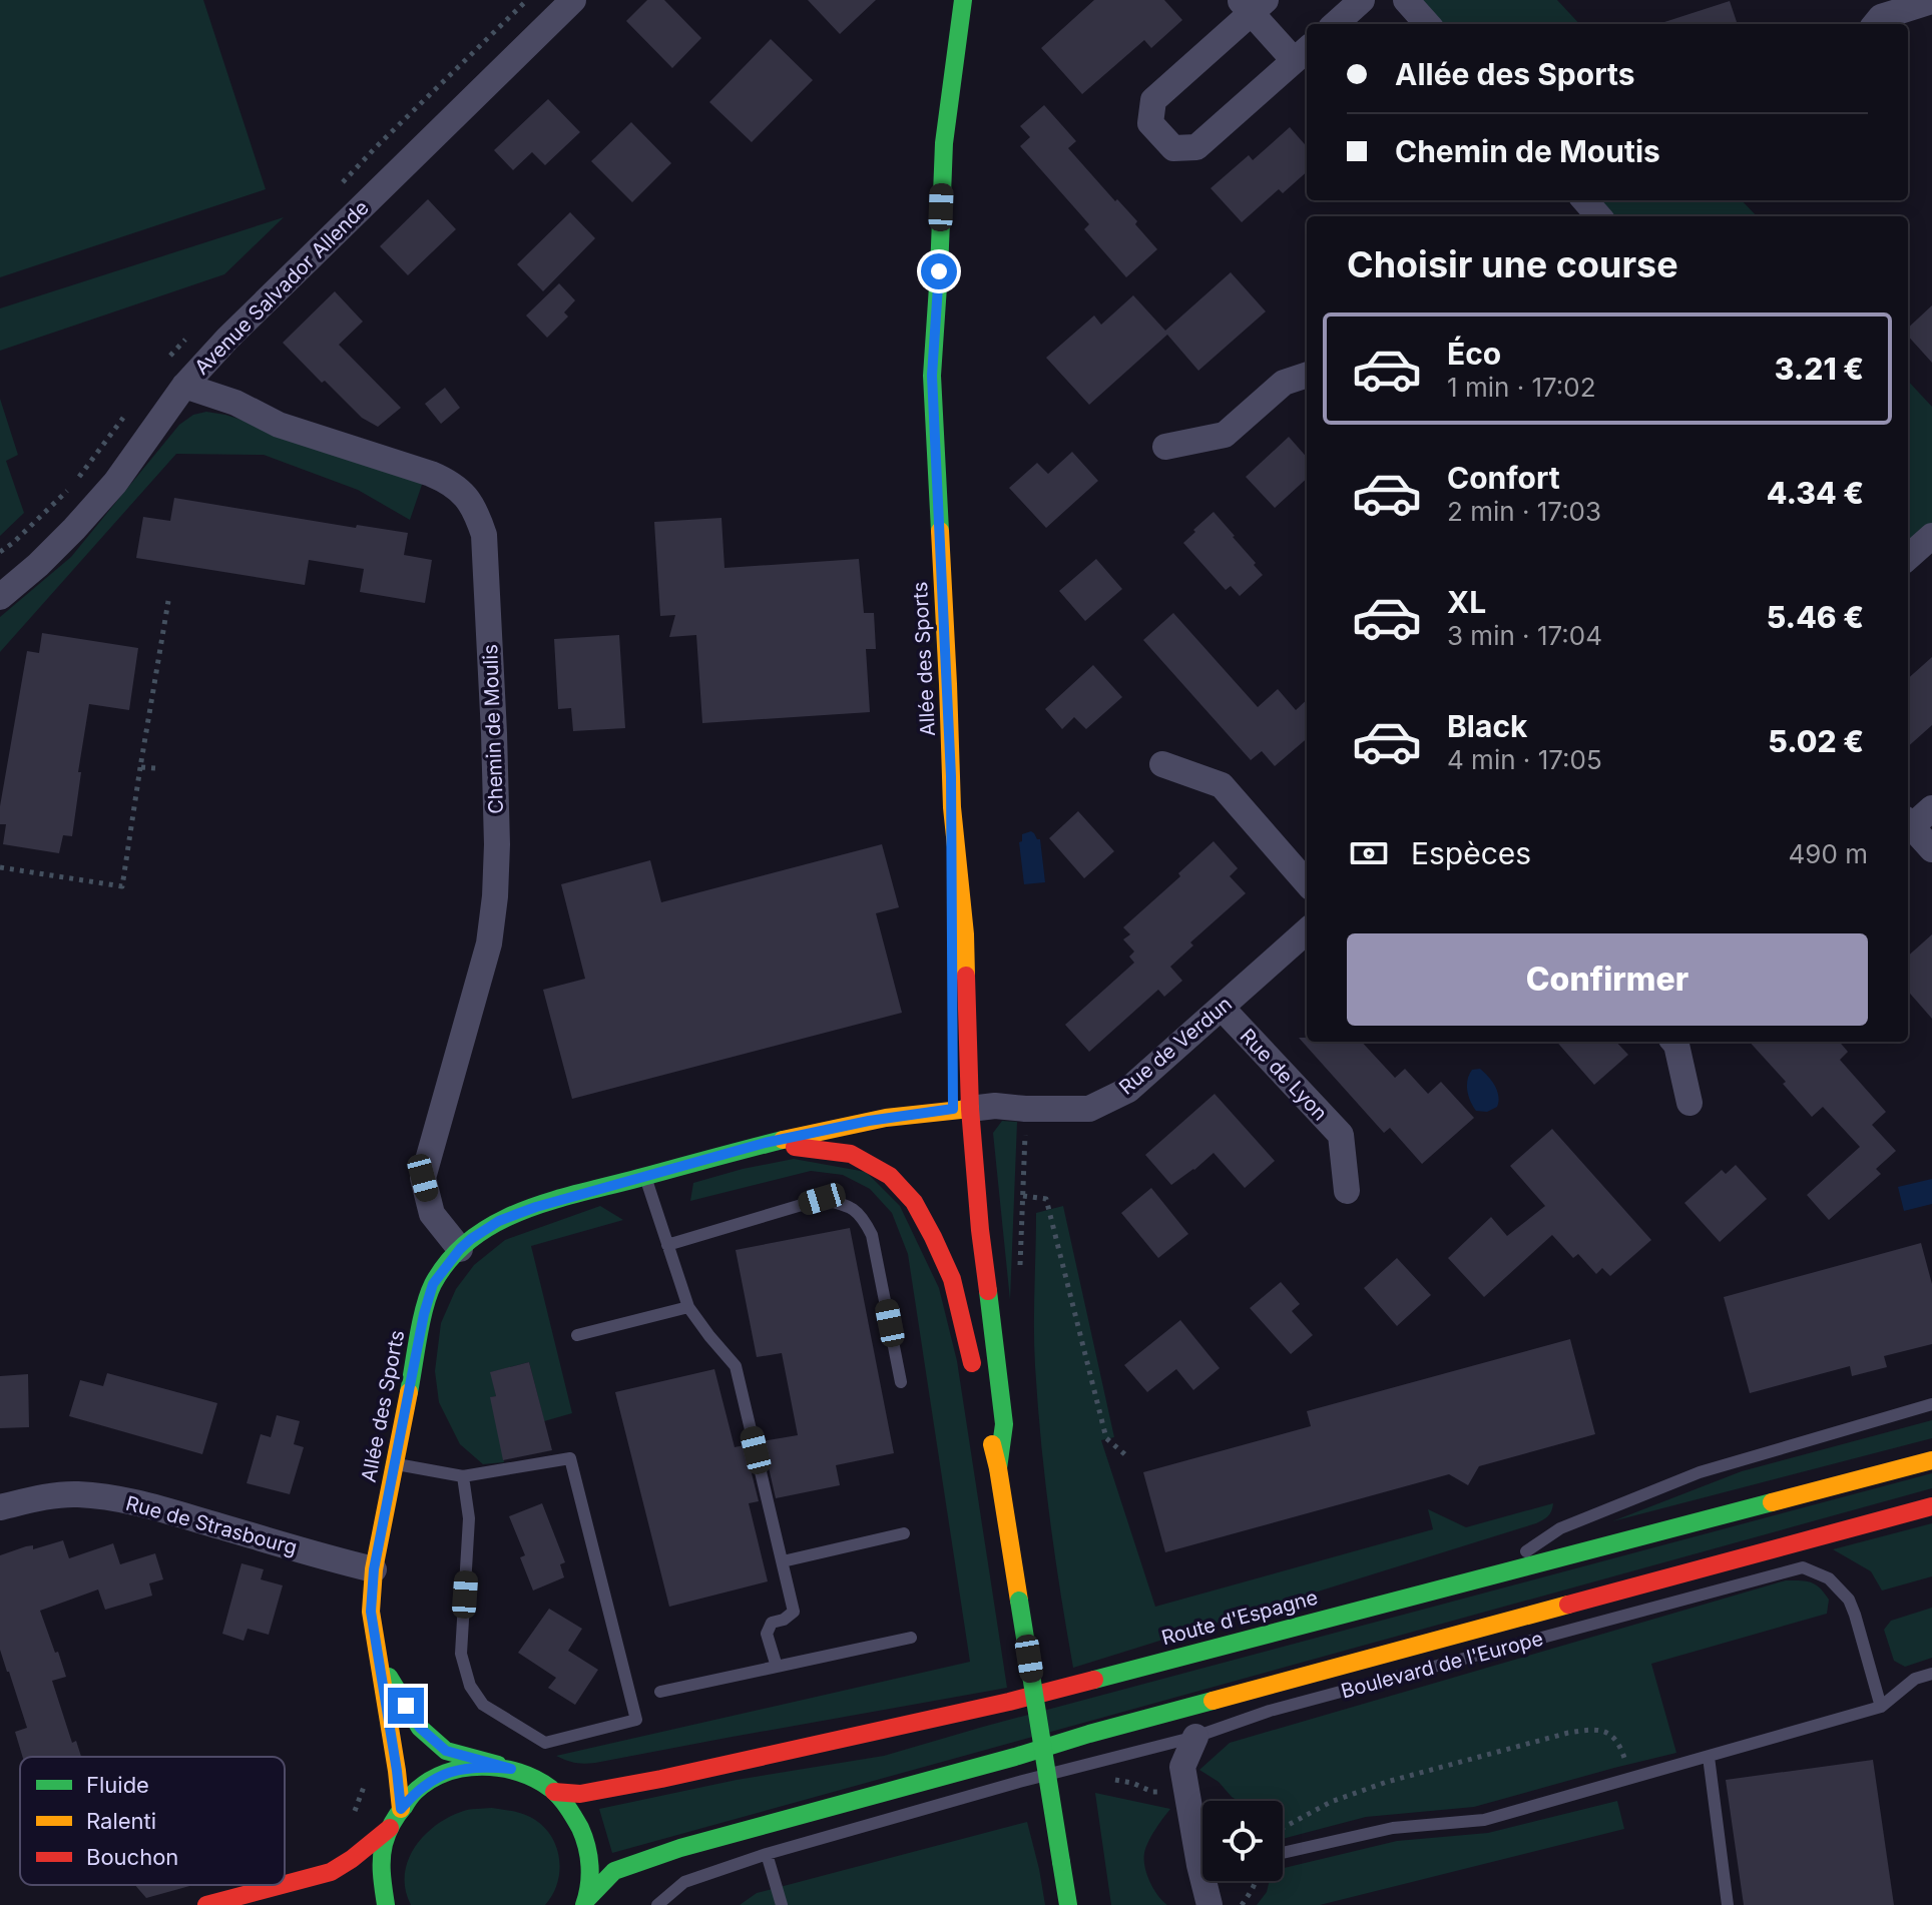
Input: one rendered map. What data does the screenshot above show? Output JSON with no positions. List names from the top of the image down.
{
  "streets": {
    "street": [
      "Avenue Salvador Allende",
      "Allée des Sports",
      "Chemin de Moulis",
      "Rue de Verdun",
      "Rue de Lyon",
      "Rue de Strasbourg",
      "Route d'Espagne"
    ],
    "lane": ["Boulevard de l'Europe"]
  },
  "crossings": [
    ["Avenue Salvador Allende", "Chemin de Moulis"],
    ["Allée des Sports", "Chemin de Moulis"],
    ["Allée des Sports", "Rue de Verdun"],
    ["Allée des Sports", "Rue de Strasbourg"],
    ["Rue de Verdun", "Rue de Lyon"]
  ],
  "legend": ["Fluide", "Ralenti", "Bouchon"],
  "page": {
    "banner": ["Allée des Sports", "Chemin de Moutis"],
    "heading": "Choisir une course",
    "list": [
      {
        "name": "Éco",
        "note": "1 min · 17:02",
        "value": "3.21 €"
      },
      {
        "name": "Confort",
        "note": "2 min · 17:03",
        "value": "4.34 €"
      },
      {
        "name": "XL",
        "note": "3 min · 17:04",
        "value": "5.46 €"
      },
      {
        "name": "Black",
        "note": "4 min · 17:05",
        "value": "5.02 €"
      }
    ],
    "pay": ["Espèces", "490 m"],
    "buttons": "Confirmer"
  }
}
